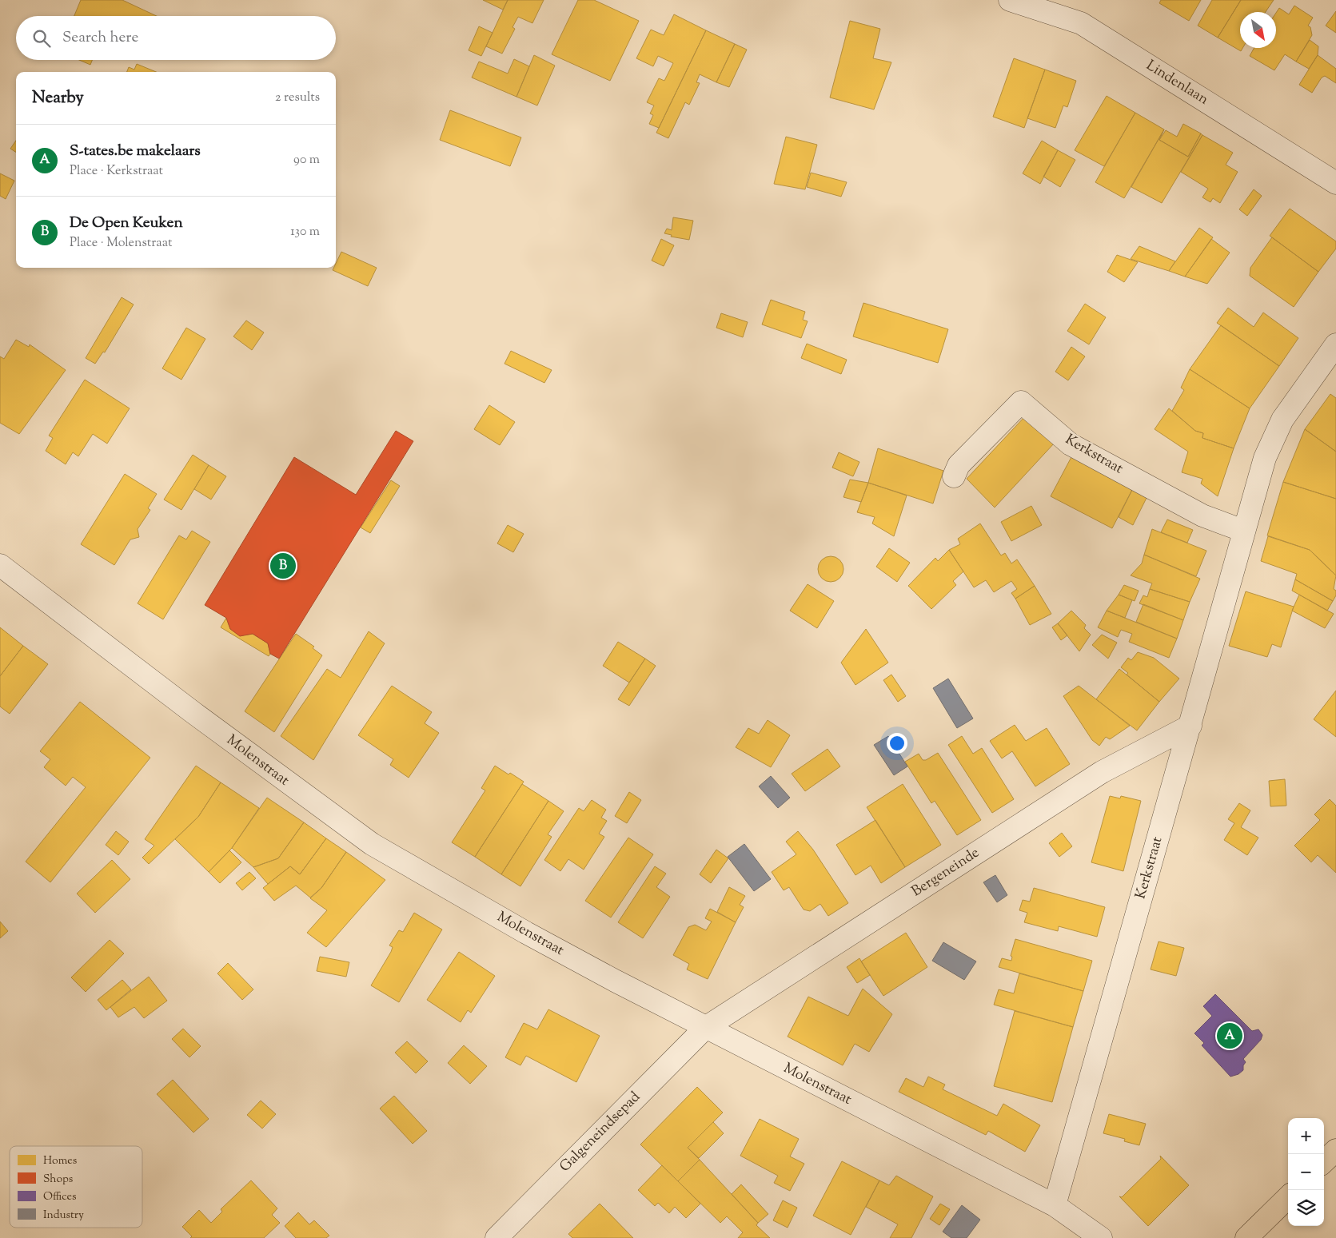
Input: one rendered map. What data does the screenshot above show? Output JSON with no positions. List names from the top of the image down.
{
  "streets": {
    "street": [
      "Lindenlaan",
      "Kerkstraat",
      "Molenstraat",
      "Bergeneinde",
      "Galgeneindsepad"
    ]
  },
  "crossings": [
    ["Kerkstraat", "Molenstraat"],
    ["Kerkstraat", "Bergeneinde"],
    ["Molenstraat", "Bergeneinde"],
    ["Molenstraat", "Galgeneindsepad"],
    ["Bergeneinde", "Galgeneindsepad"]
  ],
  "legend": [
    "Homes",
    "Shops",
    "Offices",
    "Industry"
  ],
  "north": "bottom right",
  "page": {
    "search": "Search here",
    "heading": ["Nearby", "2 results"],
    "list": [
      {
        "mark": "A",
        "name": "S-tates.be makelaars",
        "note": "Place · Kerkstraat",
        "value": "90 m"
      },
      {
        "mark": "B",
        "name": "De Open Keuken",
        "note": "Place · Molenstraat",
        "value": "130 m"
      }
    ],
    "pins": ["B", "A"],
    "map_buttons": ["+", "−"]
  }
}
